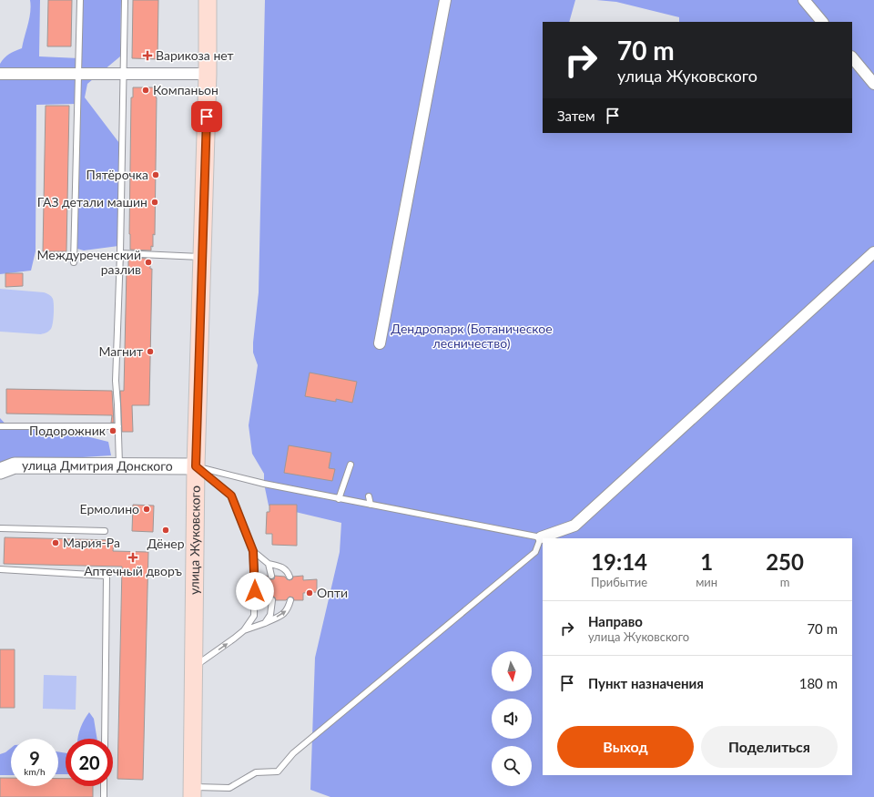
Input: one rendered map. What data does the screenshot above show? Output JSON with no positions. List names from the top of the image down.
{
  "streets": {
    "main road": ["улица Жуковского"],
    "street": ["улица Дмитрия Донского"]
  },
  "crossings": [
    ["улица Дмитрия Донского", "улица Жуковского"]
  ],
  "parks": ["Дендропарк (Ботаническое лесничество)"],
  "places": {
    "health": ["Варикоза нет", "Аптечный дворъ"],
    "other": [
      "Компаньон",
      "Пятёрочка",
      "ГАЗ детали машин",
      "Междуреченский разлив",
      "Магнит",
      "Подорожник",
      "Ермолино",
      "Дёнер",
      "Мария-Ра",
      "Опти"
    ]
  },
  "north": "bottom",
  "page": {
    "turn": ["70 m", "улица Жуковского"],
    "then": "Затем",
    "eta": [
      "19:14",
      "Прибытие",
      "1",
      "мин",
      "250",
      "m"
    ],
    "list": [
      {
        "name": "Направо",
        "note": "улица Жуковского",
        "value": "70 m"
      },
      {
        "name": "Пункт назначения",
        "value": "180 m"
      }
    ],
    "buttons": ["Выход", "Поделиться"],
    "speed": "9 km/h",
    "limit": "20"
  }
}
